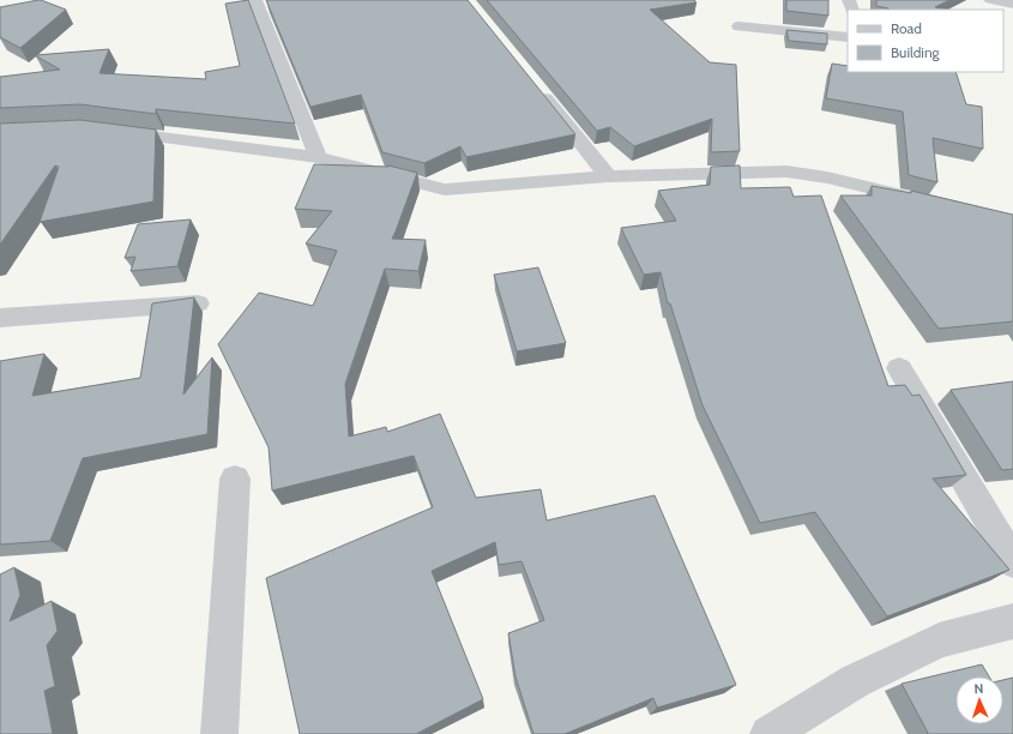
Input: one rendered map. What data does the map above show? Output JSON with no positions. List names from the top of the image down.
{
  "legend": ["Road", "Building"],
  "north": "top"
}
